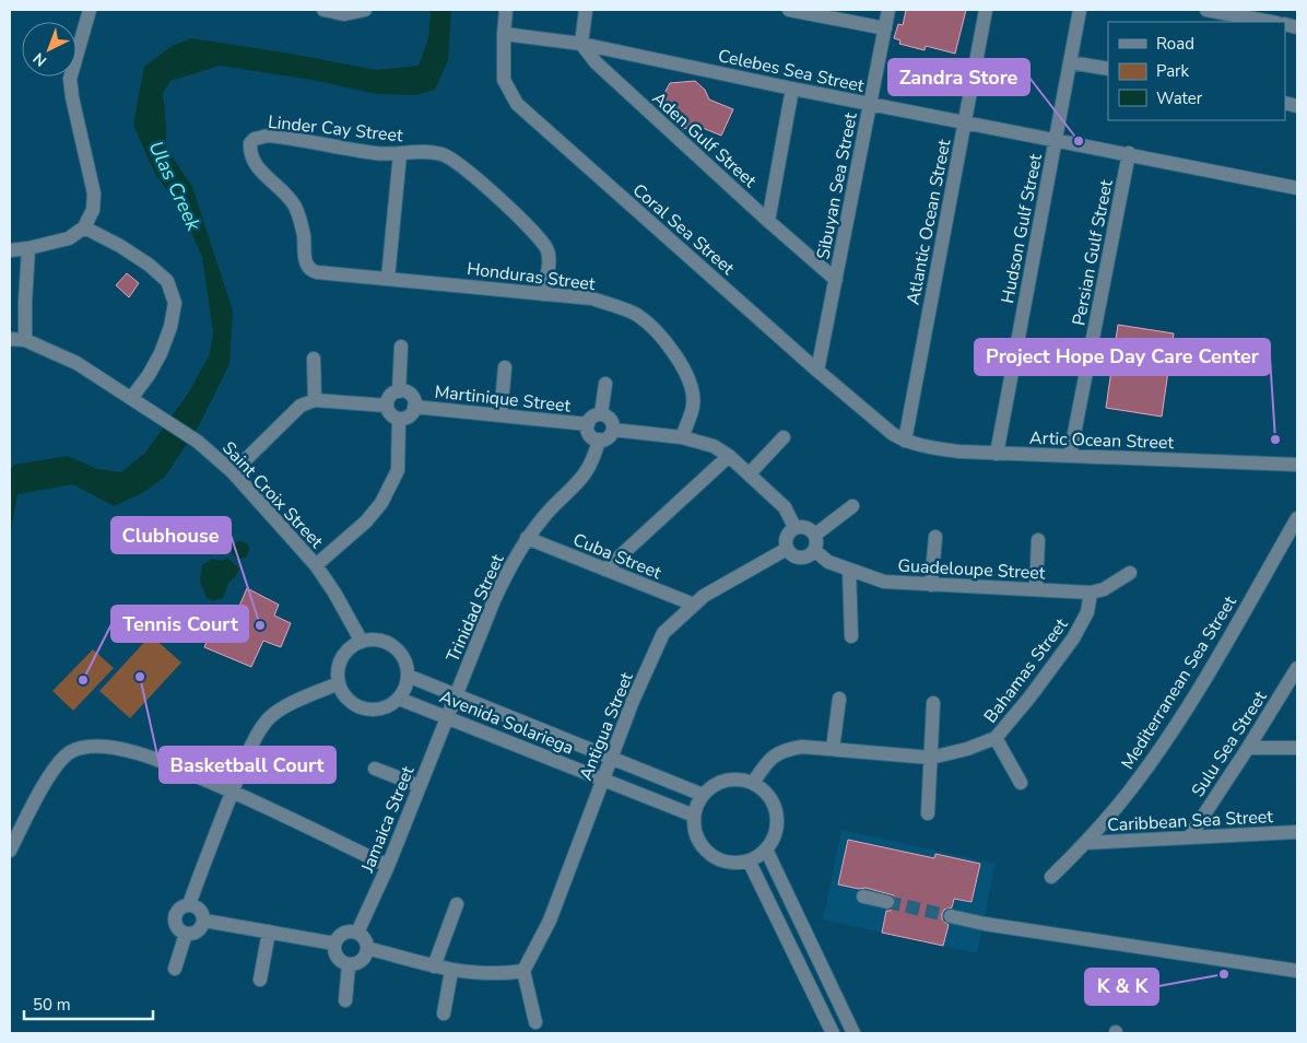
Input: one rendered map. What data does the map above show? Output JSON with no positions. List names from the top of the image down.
{
  "streets": {
    "street": [
      "Celebes Sea Street",
      "Linder Cay Street",
      "Aden Gulf Street",
      "Sibuyan Sea Street",
      "Atlantic Ocean Street",
      "Coral Sea Street",
      "Hudson Gulf Street",
      "Persian Gulf Street",
      "Honduras Street",
      "Martinique Street",
      "Artic Ocean Street",
      "Saint Croix Street",
      "Cuba Street",
      "Guadeloupe Street",
      "Trinidad Street",
      "Bahamas Street",
      "Mediterranean Sea Street",
      "Avenida Solariega",
      "Antigua Street",
      "Sulu Sea Street",
      "Jamaica Street",
      "Caribbean Sea Street"
    ]
  },
  "crossings": [
    ["Celebes Sea Street", "Aden Gulf Street"],
    ["Celebes Sea Street", "Sibuyan Sea Street"],
    ["Celebes Sea Street", "Atlantic Ocean Street"],
    ["Celebes Sea Street", "Coral Sea Street"],
    ["Celebes Sea Street", "Hudson Gulf Street"],
    ["Celebes Sea Street", "Persian Gulf Street"],
    ["Linder Cay Street", "Honduras Street"],
    ["Aden Gulf Street", "Sibuyan Sea Street"],
    ["Sibuyan Sea Street", "Coral Sea Street"],
    ["Atlantic Ocean Street", "Coral Sea Street"],
    ["Atlantic Ocean Street", "Artic Ocean Street"],
    ["Coral Sea Street", "Artic Ocean Street"],
    ["Hudson Gulf Street", "Artic Ocean Street"],
    ["Persian Gulf Street", "Artic Ocean Street"],
    ["Martinique Street", "Trinidad Street"],
    ["Saint Croix Street", "Avenida Solariega"],
    ["Cuba Street", "Trinidad Street"],
    ["Cuba Street", "Antigua Street"],
    ["Guadeloupe Street", "Bahamas Street"],
    ["Guadeloupe Street", "Antigua Street"],
    ["Trinidad Street", "Avenida Solariega"],
    ["Trinidad Street", "Jamaica Street"],
    ["Bahamas Street", "Avenida Solariega"],
    ["Mediterranean Sea Street", "Caribbean Sea Street"],
    ["Avenida Solariega", "Antigua Street"],
    ["Avenida Solariega", "Jamaica Street"],
    ["Sulu Sea Street", "Caribbean Sea Street"]
  ],
  "water": ["Ulas Creek"],
  "places": [
    "Zandra Store",
    "Project Hope Day Care Center",
    "Clubhouse",
    "Basketball Court",
    "Tennis Court",
    "K & K"
  ],
  "legend": ["Road", "Park", "Water"],
  "scale_bar": "50 m",
  "north": "bottom left"
}
